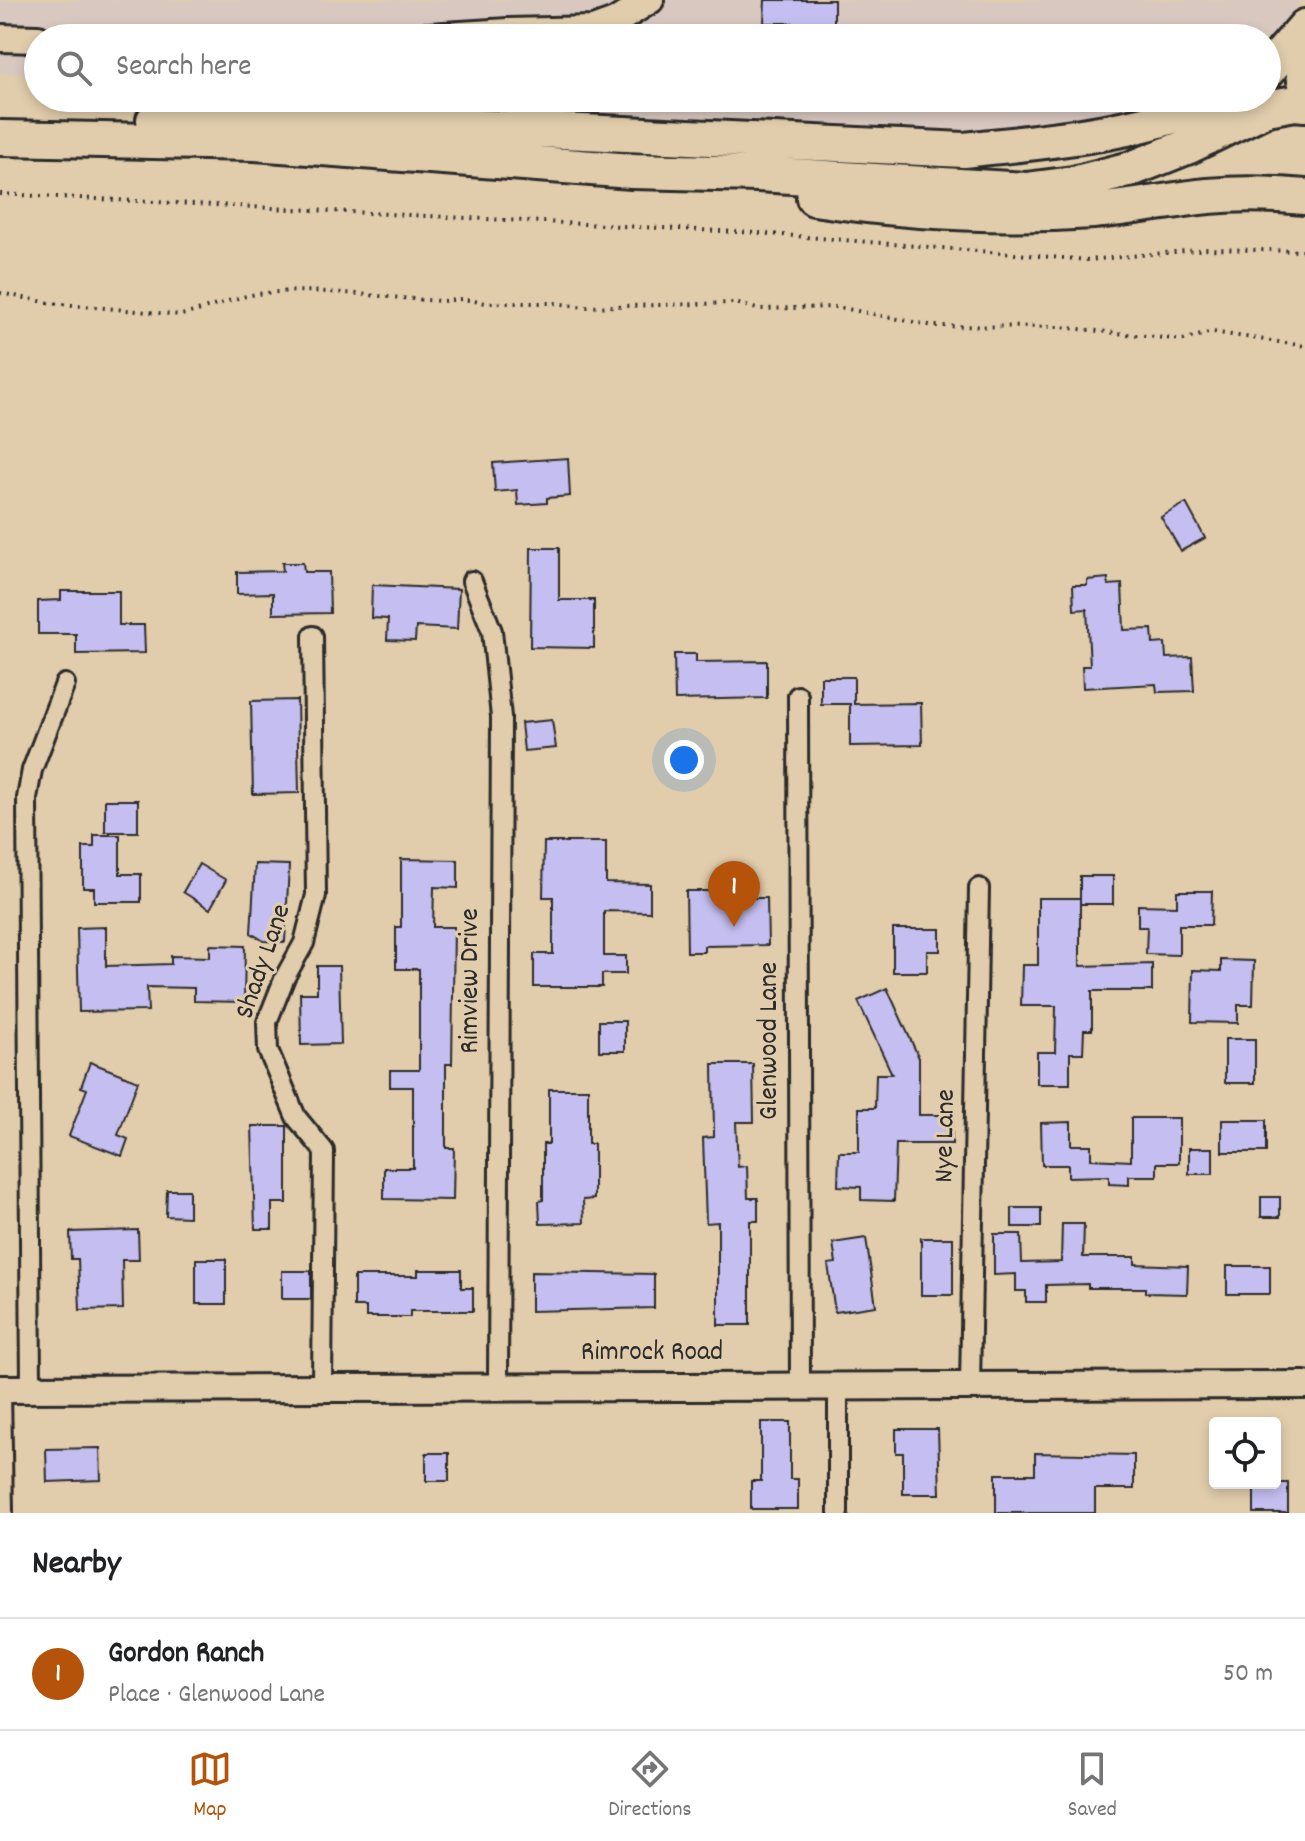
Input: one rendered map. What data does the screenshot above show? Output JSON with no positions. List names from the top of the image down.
{
  "streets": {
    "main road": ["Rimrock Road"],
    "street": [
      "Shady Lane",
      "Rimview Drive",
      "Glenwood Lane",
      "Nye Lane"
    ]
  },
  "crossings": [
    ["Shady Lane", "Rimrock Road"],
    ["Rimview Drive", "Rimrock Road"],
    ["Glenwood Lane", "Rimrock Road"],
    ["Nye Lane", "Rimrock Road"]
  ],
  "page": {
    "search": "Search here",
    "pins": "1",
    "heading": "Nearby",
    "list": [
      {
        "mark": "1",
        "name": "Gordon Ranch",
        "note": "Place · Glenwood Lane",
        "value": "50 m"
      }
    ],
    "nav": ["Map", "Directions", "Saved"]
  }
}
